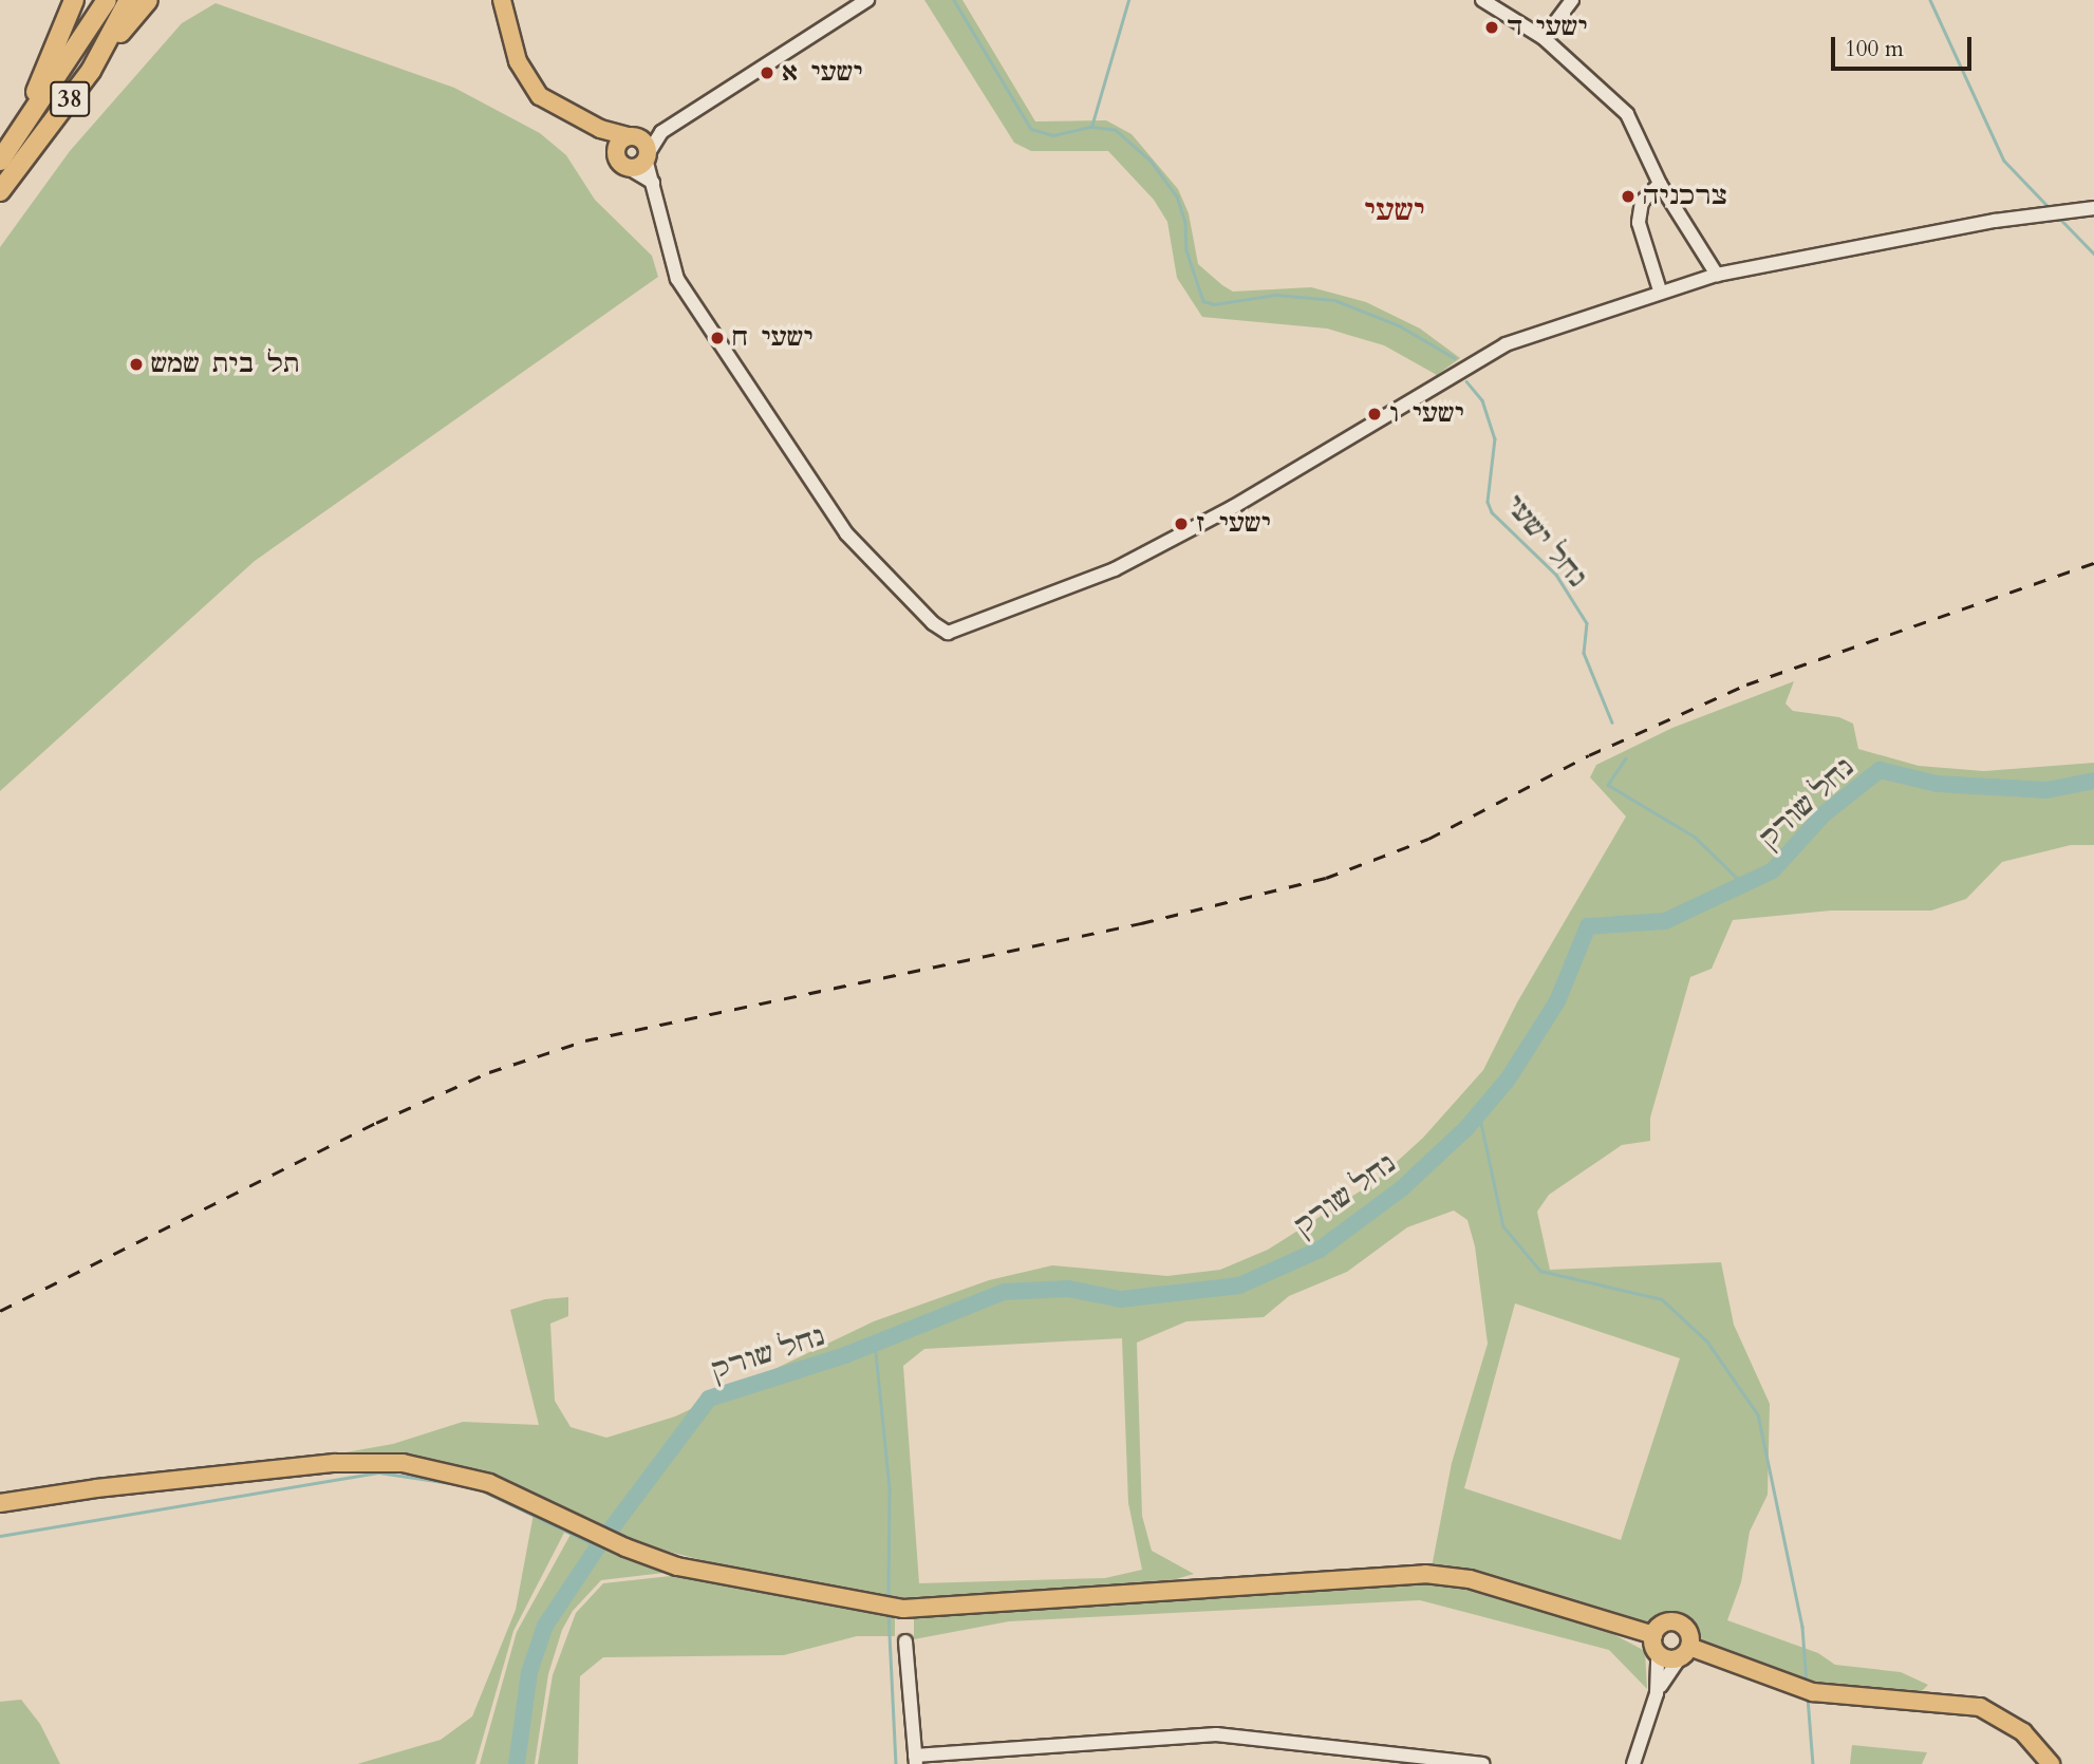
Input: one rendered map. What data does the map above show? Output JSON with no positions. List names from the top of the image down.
{
  "streets": {
    "highway": ["38"]
  },
  "districts": ["ישעי"],
  "water": ["נחל ישעי", "נחל שורק"],
  "places": [
    "ישעי ד",
    "ישעי א",
    "צרכניה",
    "ישעי ח",
    "תל בית שמש",
    "ישעי ו",
    "ישעי ז"
  ],
  "scale_bar": "100 m"
}
